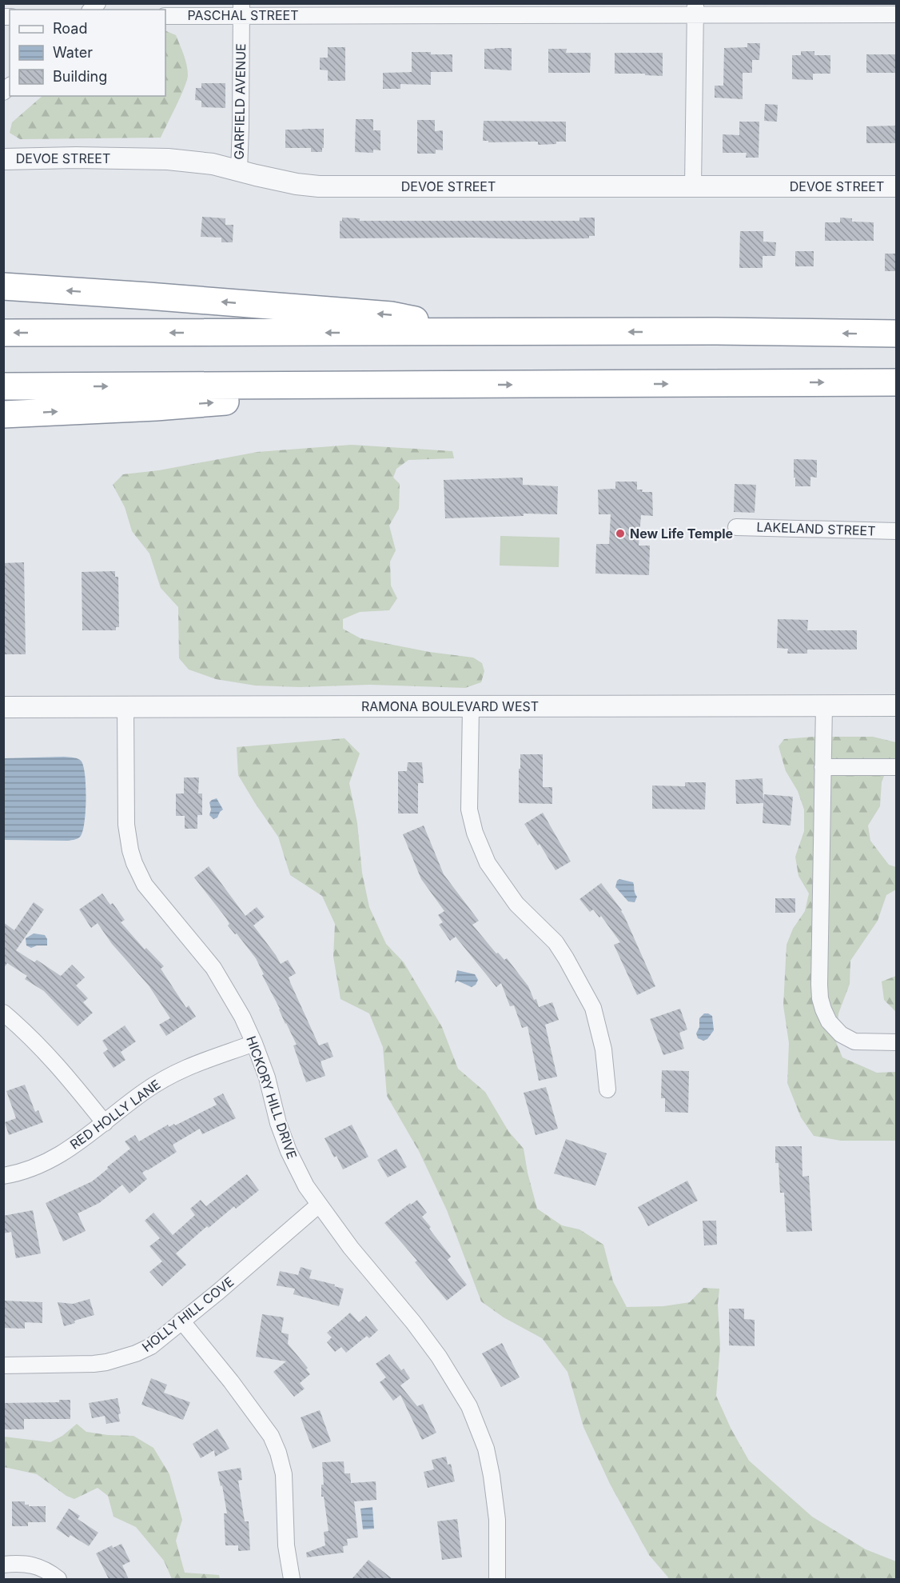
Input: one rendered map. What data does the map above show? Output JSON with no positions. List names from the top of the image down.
{
  "streets": {
    "street": [
      "PASCHAL STREET",
      "GARFIELD AVENUE",
      "DEVOE STREET",
      "LAKELAND STREET",
      "RAMONA BOULEVARD WEST",
      "HICKORY HILL DRIVE",
      "RED HOLLY LANE",
      "HOLLY HILL COVE"
    ]
  },
  "crossings": [
    ["PASCHAL STREET", "GARFIELD AVENUE"],
    ["GARFIELD AVENUE", "DEVOE STREET"],
    ["RAMONA BOULEVARD WEST", "HICKORY HILL DRIVE"],
    ["HICKORY HILL DRIVE", "RED HOLLY LANE"],
    ["HICKORY HILL DRIVE", "HOLLY HILL COVE"]
  ],
  "places": ["New Life Temple"],
  "legend": ["Road", "Water", "Building"]
}
